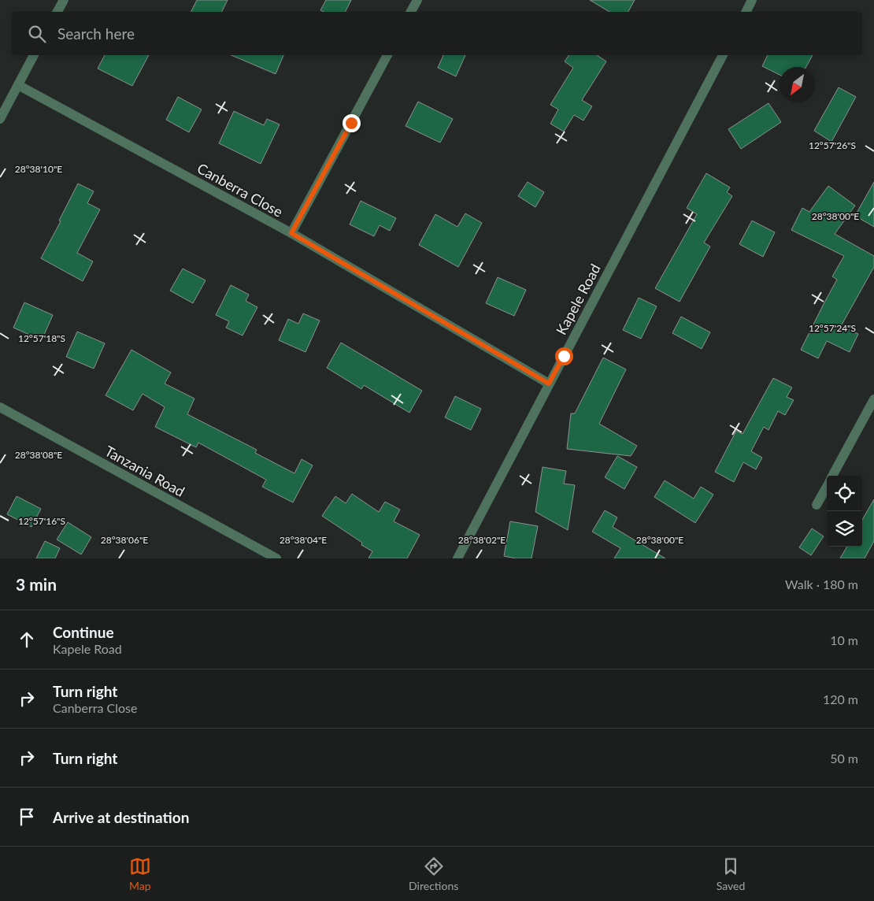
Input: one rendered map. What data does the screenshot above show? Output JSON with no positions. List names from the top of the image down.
{
  "streets": {
    "street": ["Canberra Close", "Kapele Road", "Tanzania Road"]
  },
  "crossings": [
    ["Canberra Close", "Kapele Road"]
  ],
  "north": "bottom left",
  "page": {
    "search": "Search here",
    "heading": ["3 min", "Walk · 180 m"],
    "list": [
      ["Continue", "Kapele Road", "10 m"],
      ["Turn right", "Canberra Close", "120 m"],
      ["Turn right", "50 m"],
      "Arrive at destination"
    ],
    "nav": ["Map", "Directions", "Saved"]
  },
  "coordinates": [
    "12°57'26\"S",
    "28°38'10\"E",
    "28°38'00\"E",
    "12°57'24\"S",
    "12°57'18\"S",
    "28°38'08\"E",
    "12°57'16\"S",
    "28°38'06\"E",
    "28°38'04\"E",
    "28°38'02\"E"
  ]
}
